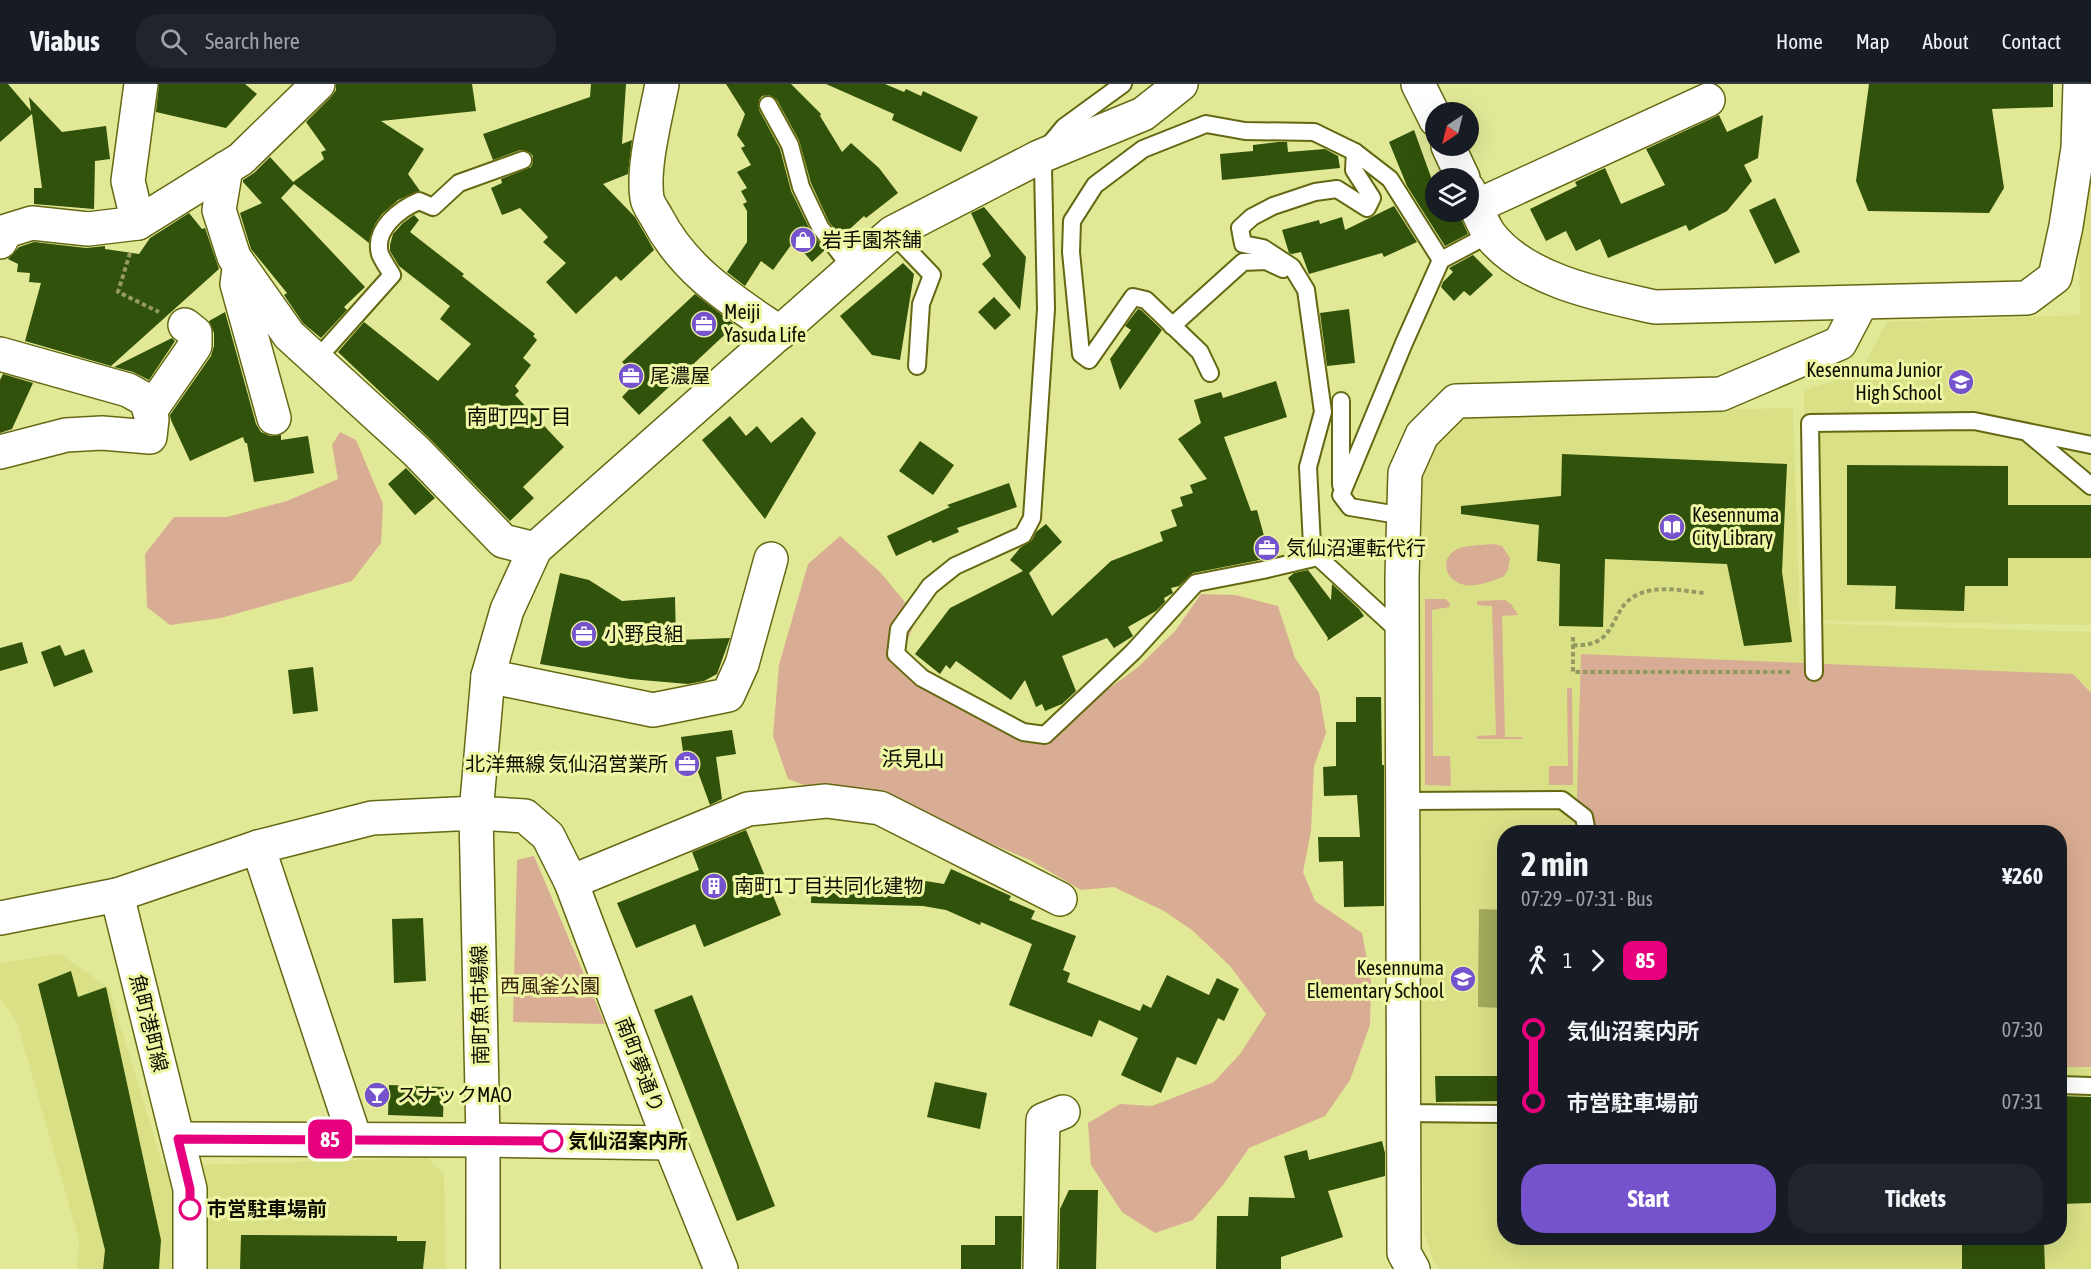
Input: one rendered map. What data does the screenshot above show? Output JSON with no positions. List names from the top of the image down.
{
  "streets": {
    "street": ["南町魚市場線", "魚町港町線", "南町夢通り"]
  },
  "crossings": [
    ["南町魚市場線", "南町夢通り"],
    ["魚町港町線", "南町夢通り"]
  ],
  "districts": ["南町四丁目", "浜見山"],
  "parks": ["西風釜公園"],
  "places": {
    "shop": ["岩手園茶舗"],
    "office": [
      "Meiji Yasuda Life",
      "尾濃屋",
      "気仙沼運転代行",
      "小野良組",
      "北洋無線 気仙沼営業所"
    ],
    "school or university": ["Kesennuma Junior High School", "Kesennuma Elementary School"],
    "library": ["Kesennuma City Library"],
    "building": ["南町1丁目共同化建物"],
    "bar": ["スナックMAO"],
    "other": ["気仙沼案内所", "市営駐車場前"]
  },
  "lines": ["bus line 85"],
  "north": "bottom left",
  "page": {
    "header": "Viabus",
    "search": "Search here",
    "nav": [
      "Home",
      "Map",
      "About",
      "Contact"
    ],
    "on_map": "85",
    "heading": ["2 min", "07:29 – 07:31 · Bus", "¥260"],
    "legs": ["1", "85"],
    "list": [
      {
        "name": "気仙沼案内所",
        "value": "07:30"
      },
      {
        "name": "市営駐車場前",
        "value": "07:31"
      }
    ],
    "buttons": ["Start", "Tickets"]
  }
}
